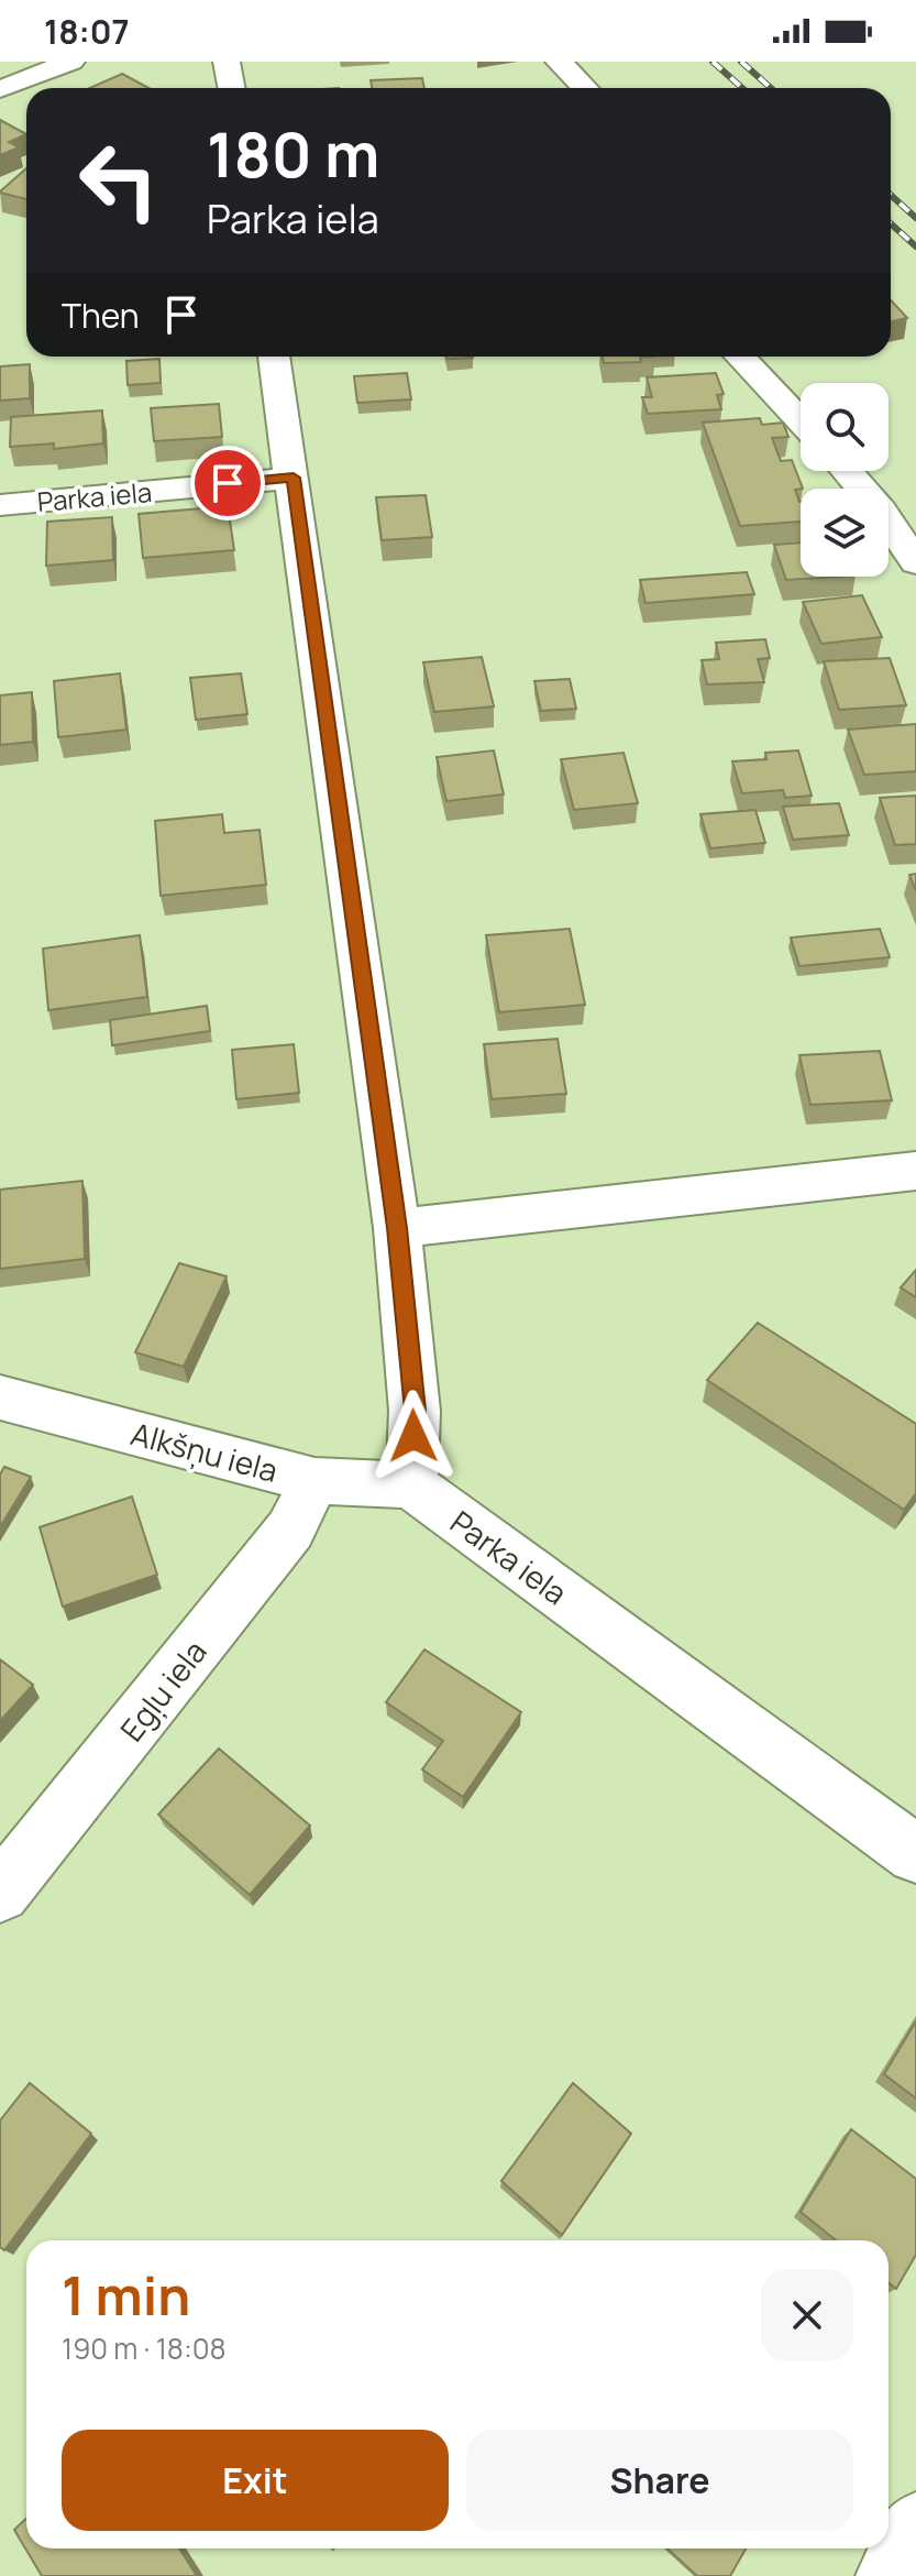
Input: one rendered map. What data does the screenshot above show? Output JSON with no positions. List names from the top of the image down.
{
  "streets": {
    "street": ["Parka iela", "Alkšņu iela", "Egļu iela"]
  },
  "crossings": [
    ["Parka iela", "Alkšņu iela"],
    ["Alkšņu iela", "Egļu iela"]
  ],
  "page": {
    "status": "18:07",
    "turn": ["180 m", "Parka iela"],
    "then": "Then",
    "heading": ["1 min", "190 m · 18:08"],
    "buttons": ["Exit", "Share"]
  }
}
